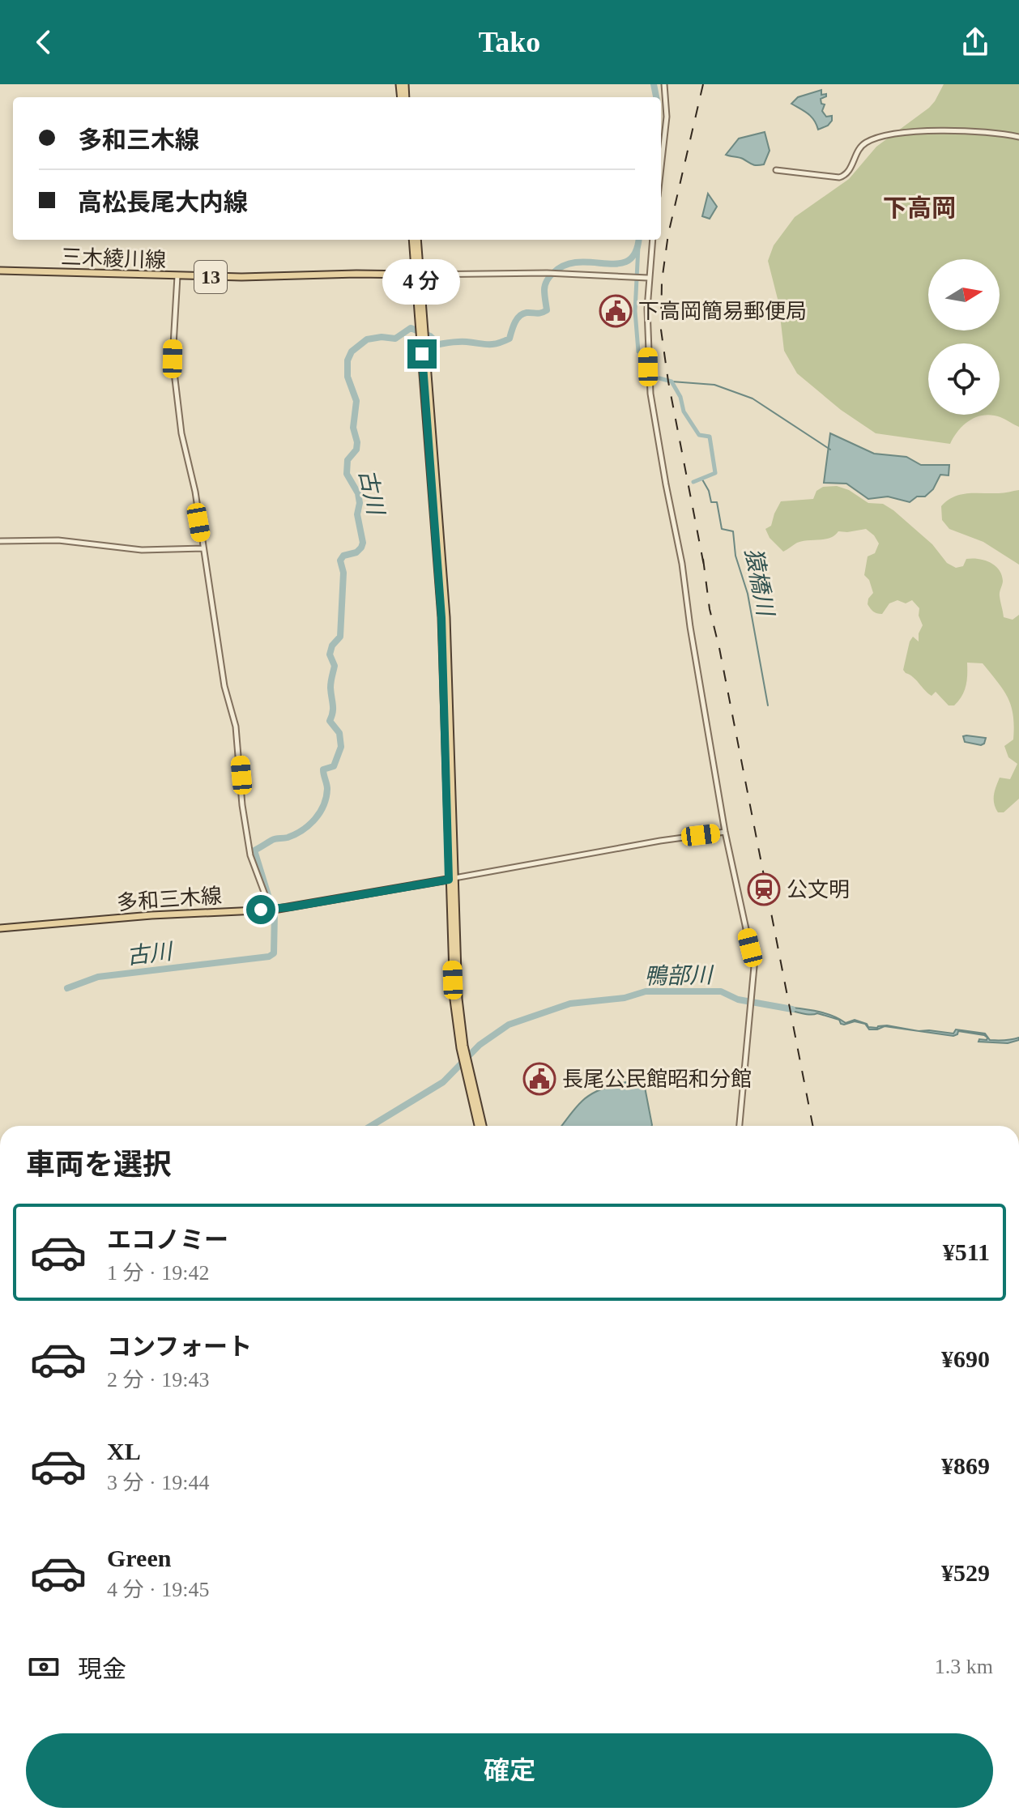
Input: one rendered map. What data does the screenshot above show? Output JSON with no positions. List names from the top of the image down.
{
  "streets": {
    "main road": ["三木綾川線", "13", "多和三木線"]
  },
  "districts": ["下高岡"],
  "water": ["古川", "猿橋川", "鴨部川"],
  "places": {
    "public building": ["下高岡簡易郵便局", "長尾公民館昭和分館"],
    "station": ["公文明"]
  },
  "north": "right",
  "page": {
    "header": "Tako",
    "banner": ["多和三木線", "高松長尾大内線"],
    "bubble": "4 分",
    "heading": "車両を選択",
    "list": [
      {
        "name": "エコノミー",
        "note": "1 分 · 19:42",
        "value": "¥511"
      },
      {
        "name": "コンフォート",
        "note": "2 分 · 19:43",
        "value": "¥690"
      },
      {
        "name": "XL",
        "note": "3 分 · 19:44",
        "value": "¥869"
      },
      {
        "name": "Green",
        "note": "4 分 · 19:45",
        "value": "¥529"
      }
    ],
    "pay": ["現金", "1.3 km"],
    "buttons": "確定"
  }
}
